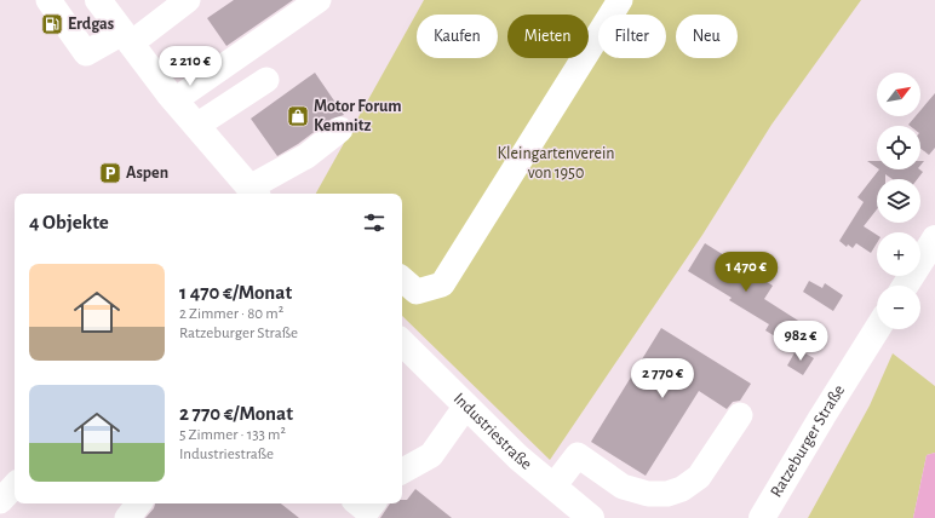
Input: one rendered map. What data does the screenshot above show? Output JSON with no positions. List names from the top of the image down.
{
  "streets": {
    "main road": ["Industriestraße", "Ratzeburger Straße"]
  },
  "parks": ["Kleingartenverein von 1950"],
  "places": {
    "fuel station": ["Erdgas"],
    "shop": ["Motor Forum Kemnitz"],
    "parking": ["Aspen"]
  },
  "north": "top right",
  "page": {
    "chip": [
      "Kaufen",
      "Mieten",
      "Filter",
      "Neu"
    ],
    "price": [
      "2 210 €",
      "1 470 €",
      "982 €",
      "2 770 €"
    ],
    "map_buttons": ["+", "−"],
    "heading": "4 Objekte",
    "list": [
      {
        "name": "1 470 €/Monat",
        "note": "2 Zimmer · 80 m² · Ratzeburger Straße"
      },
      {
        "name": "2 770 €/Monat",
        "note": "5 Zimmer · 133 m² · Industriestraße"
      }
    ]
  }
}
